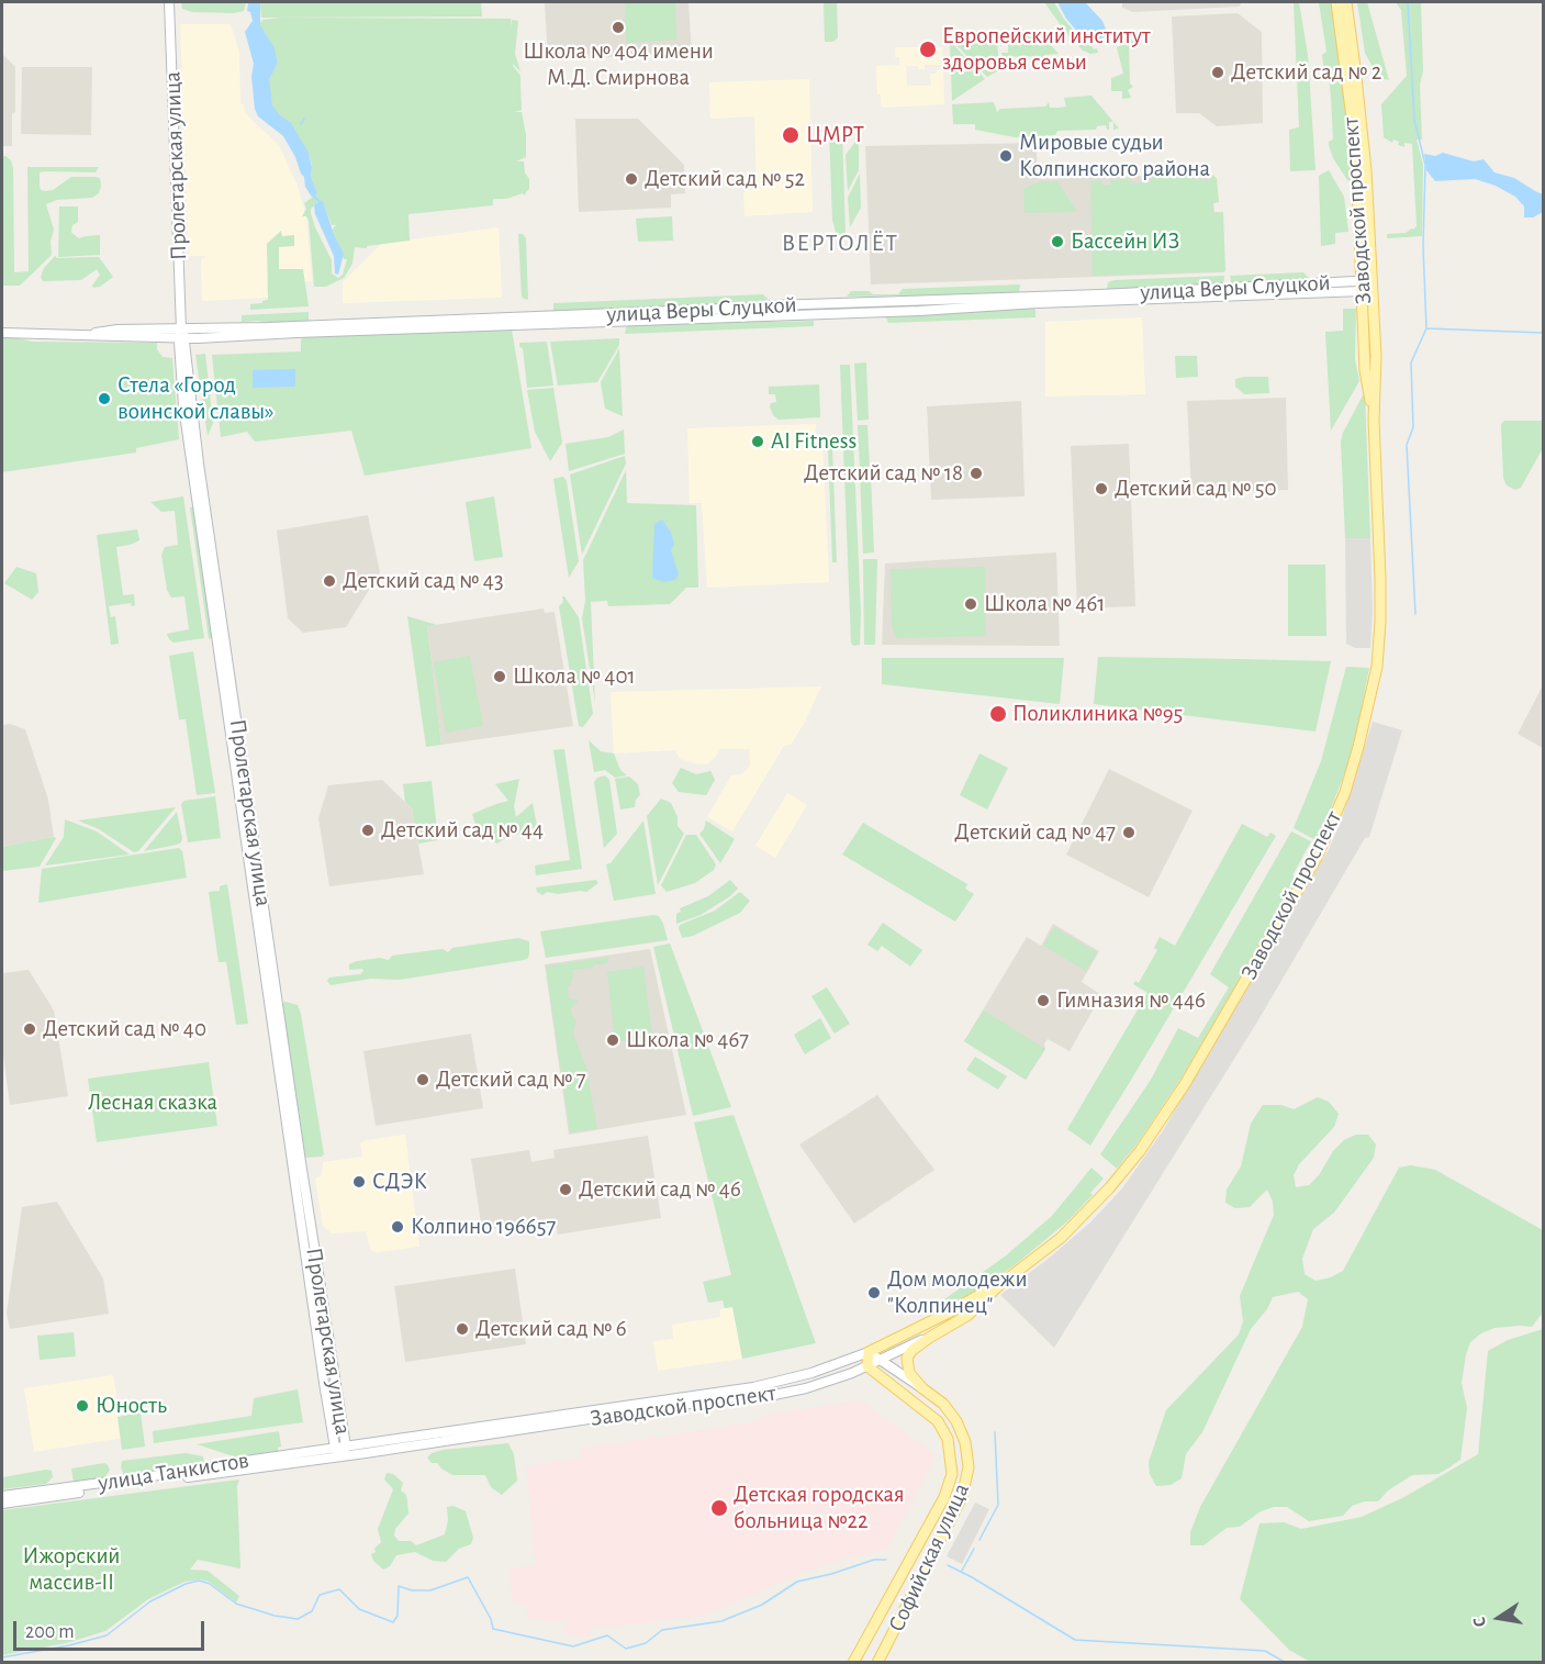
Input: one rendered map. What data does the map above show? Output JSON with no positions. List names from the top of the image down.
{
  "streets": {
    "main road": [
      "Пролетарская улица",
      "Заводской проспект",
      "улица Веры Слуцкой",
      "улица Танкистов",
      "Софийская улица"
    ]
  },
  "crossings": [
    ["Пролетарская улица", "Заводской проспект"],
    ["Пролетарская улица", "улица Веры Слуцкой"],
    ["Пролетарская улица", "улица Танкистов"],
    ["Заводской проспект", "улица Веры Слуцкой"],
    ["Заводской проспект", "улица Танкистов"],
    ["Заводской проспект", "Софийская улица"]
  ],
  "districts": ["ВЕРТОЛЁТ"],
  "parks": ["Лесная сказка", "Ижорский массив-II"],
  "places": [
    "Школа № 404 имени М.Д. Смирнова",
    "Европейский институт здоровья семьи",
    "Детский сад № 2",
    "ЦМРТ",
    "Мировые судьи Колпинского района",
    "Детский сад № 52",
    "Бассейн ИЗ",
    "Стела «Город воинской славы»",
    "AI Fitness",
    "Детский сад № 18",
    "Детский сад № 50",
    "Детский сад № 43",
    "Школа № 461",
    "Школа № 401",
    "Поликлиника №95",
    "Детский сад № 44",
    "Детский сад № 47",
    "Гимназия № 446",
    "Детский сад № 40",
    "Школа № 467",
    "Детский сад № 7",
    "СДЭК",
    "Детский сад № 46",
    "Колпино 196657",
    "Дом молодежи \"Колпинец\"",
    "Детский сад № 6",
    "Юность",
    "Детская городская больница №22"
  ],
  "scale_bar": "200 m",
  "north": "left"
}
